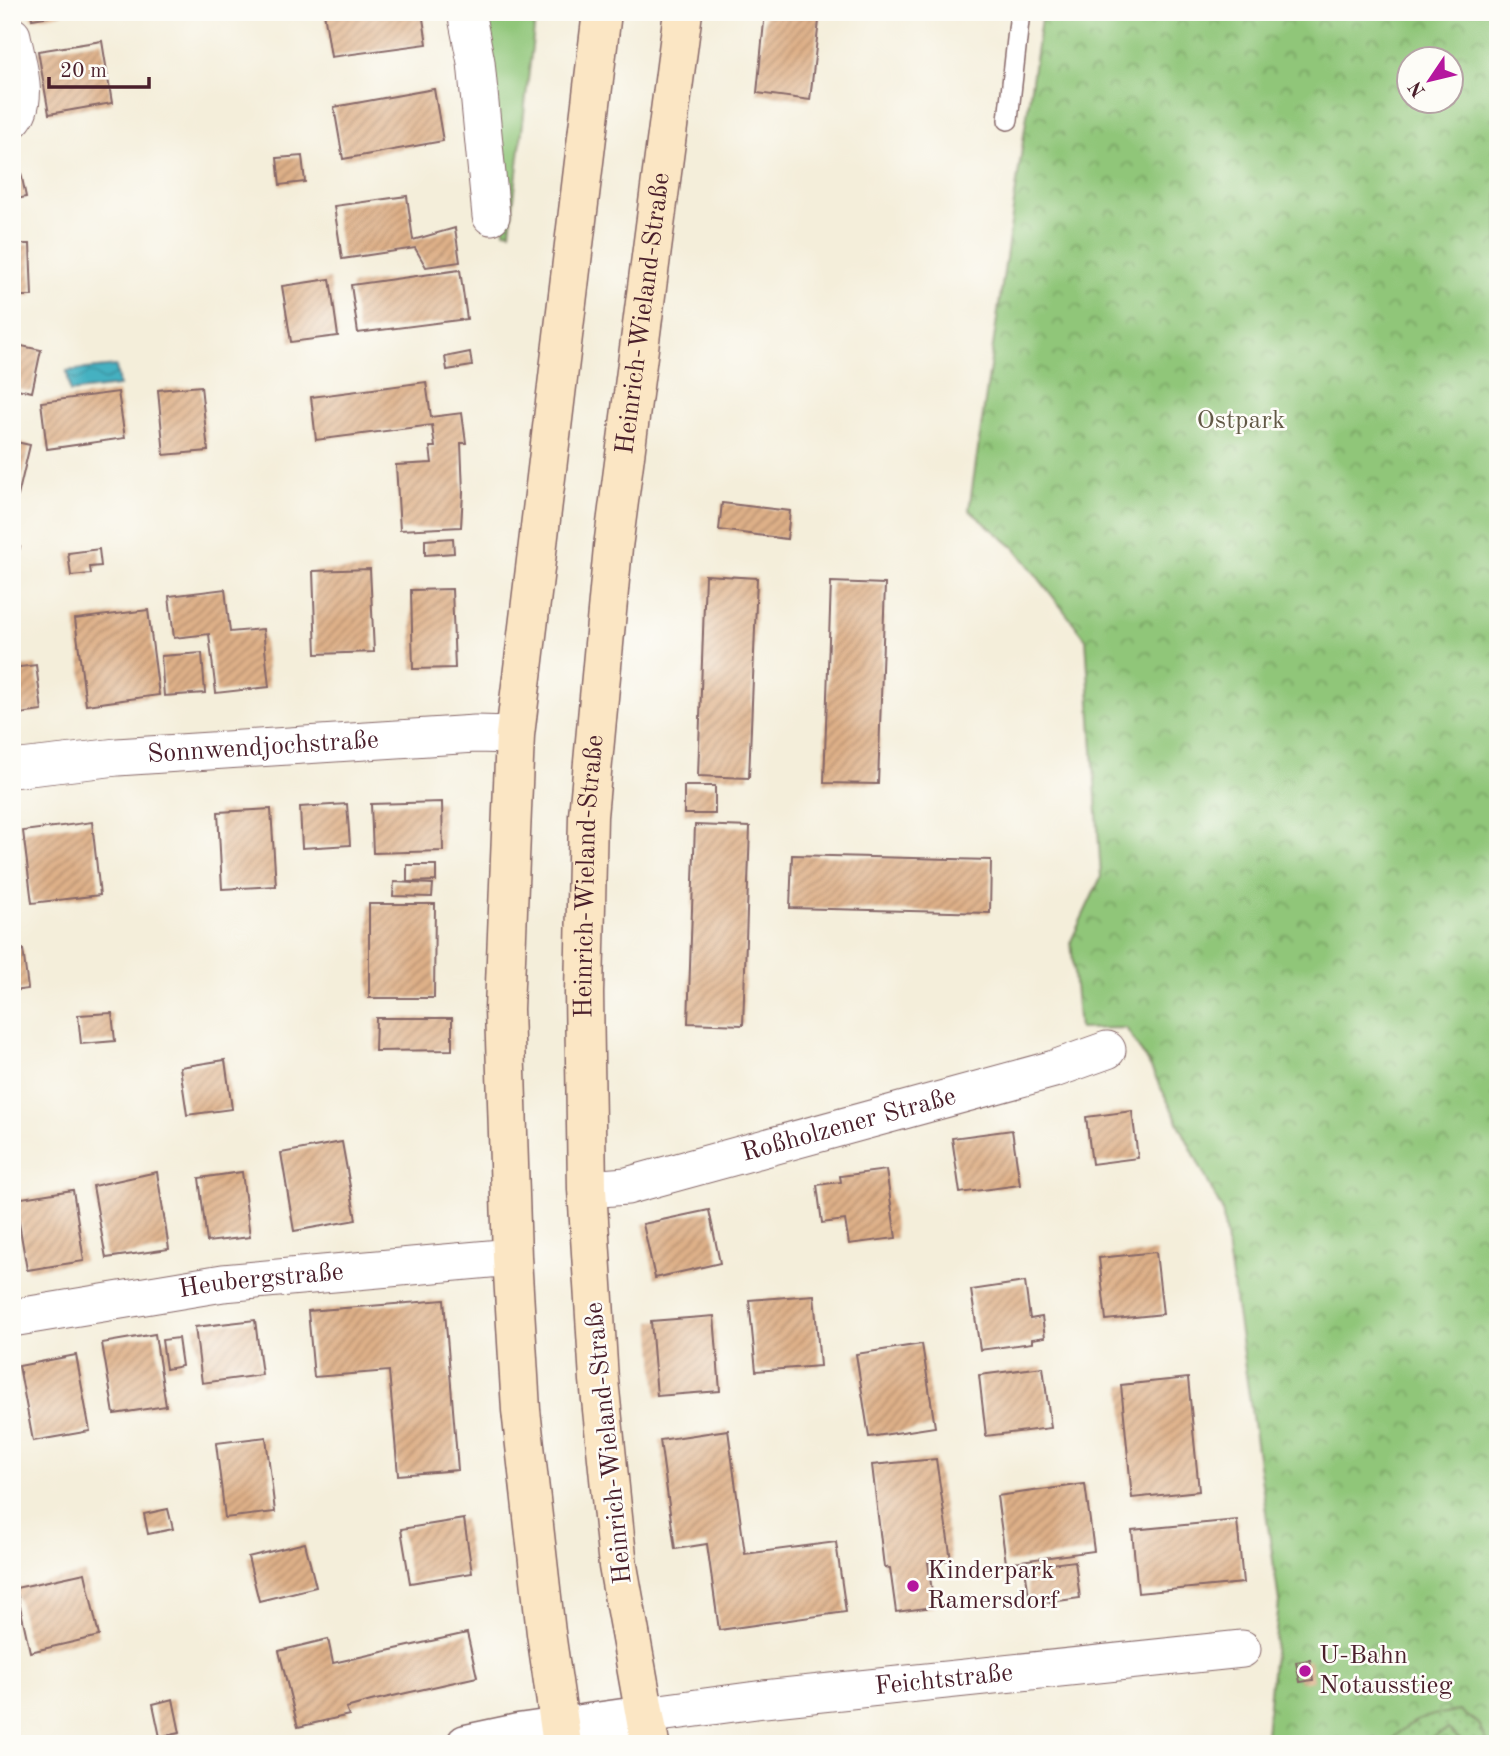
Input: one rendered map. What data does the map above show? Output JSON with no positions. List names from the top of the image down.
{
  "streets": {
    "main road": ["Heinrich-Wieland-Straße"],
    "street": [
      "Sonnwendjochstraße",
      "Roßholzener Straße",
      "Heubergstraße",
      "Feichtstraße"
    ]
  },
  "crossings": [
    ["Heinrich-Wieland-Straße", "Roßholzener Straße"],
    ["Heinrich-Wieland-Straße", "Feichtstraße"]
  ],
  "parks": ["Ostpark"],
  "places": ["Kinderpark Ramersdorf", "U-Bahn Notausstieg"],
  "scale_bar": "20 m",
  "north": "bottom left"
}
